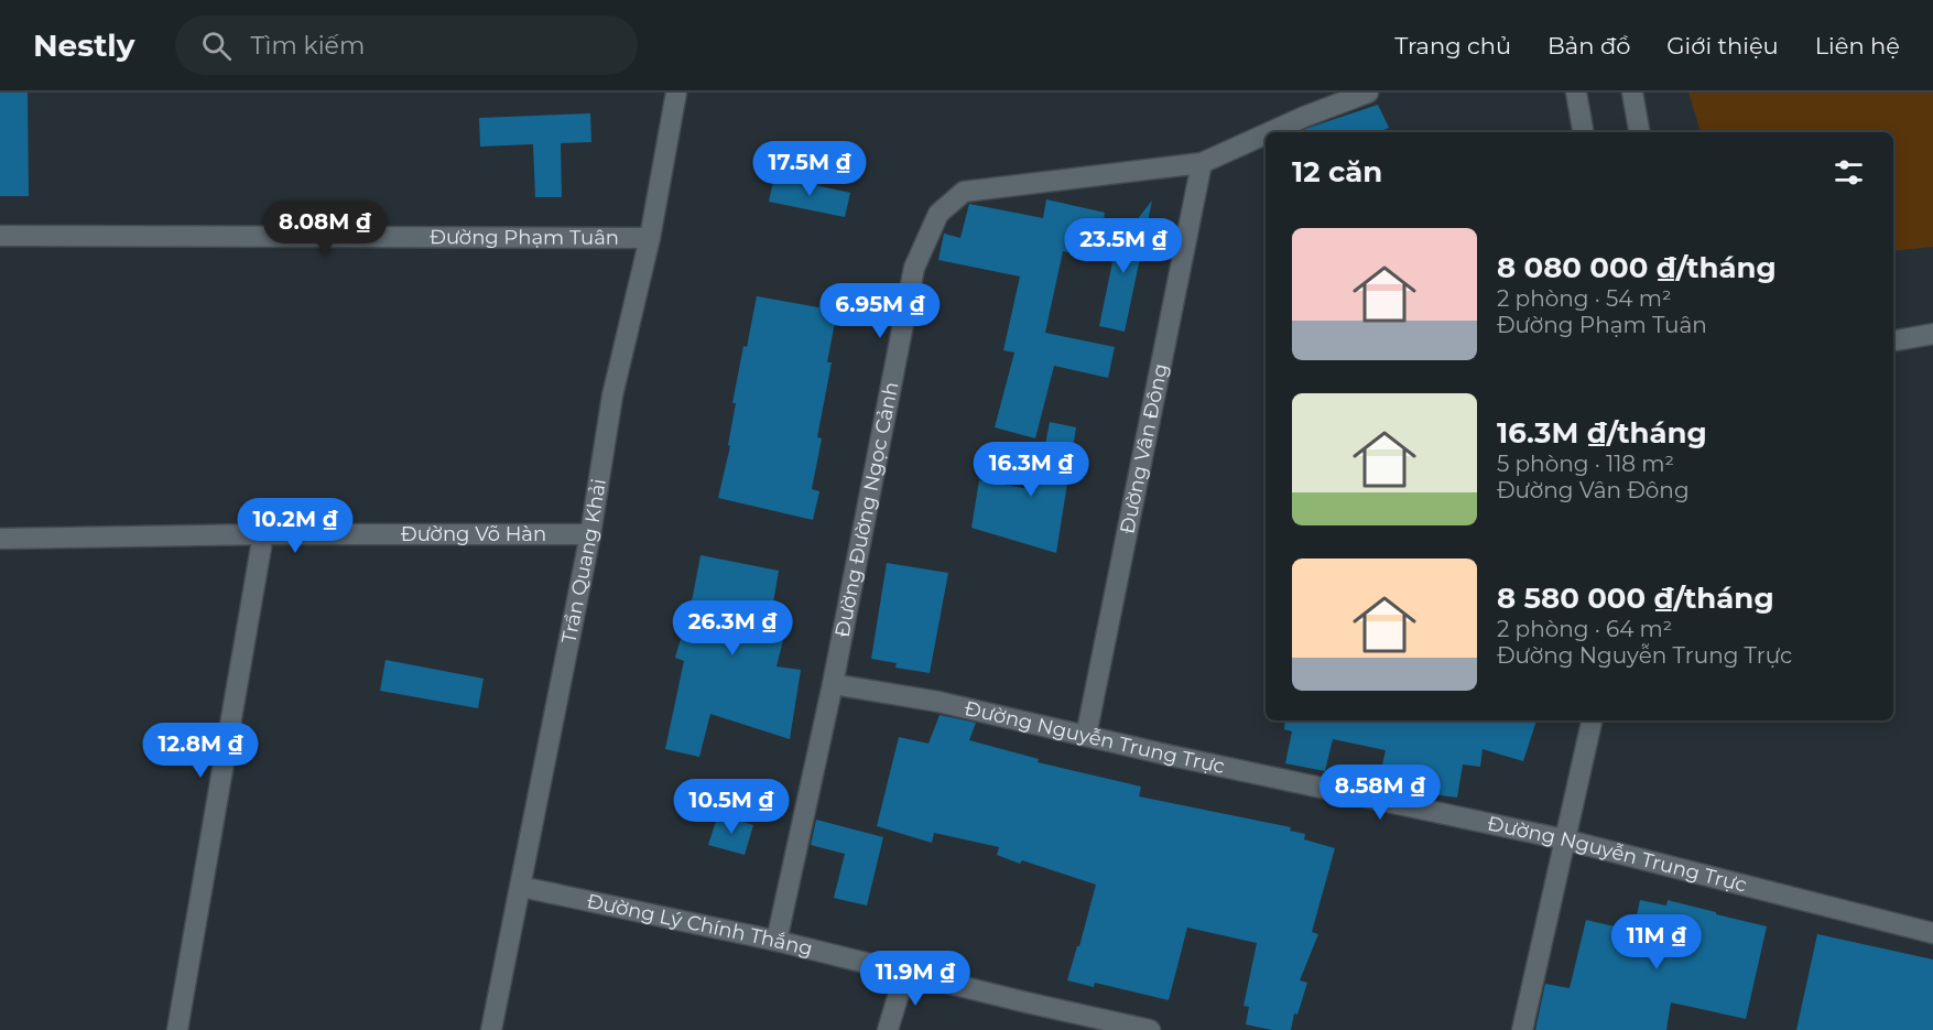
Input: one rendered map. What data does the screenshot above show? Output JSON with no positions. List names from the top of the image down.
{
  "streets": {
    "street": [
      "Đường Phạm Tuân",
      "Đường Vân Đông",
      "Đường Đường Ngọc Cảnh",
      "Đường Võ Hàn",
      "Trần Quang Khải",
      "Đường Nguyễn Trung Trực",
      "Đường Lý Chính Thắng"
    ]
  },
  "crossings": [
    ["Đường Phạm Tuân", "Trần Quang Khải"],
    ["Đường Vân Đông", "Đường Đường Ngọc Cảnh"],
    ["Đường Vân Đông", "Đường Nguyễn Trung Trực"],
    ["Đường Đường Ngọc Cảnh", "Đường Nguyễn Trung Trực"],
    ["Đường Đường Ngọc Cảnh", "Đường Lý Chính Thắng"],
    ["Đường Võ Hàn", "Trần Quang Khải"],
    ["Trần Quang Khải", "Đường Lý Chính Thắng"]
  ],
  "page": {
    "header": "Nestly",
    "search": "Tìm kiếm",
    "nav": [
      "Trang chủ",
      "Bản đồ",
      "Giới thiệu",
      "Liên hệ"
    ],
    "heading": "12 căn",
    "price": [
      "17.5M ₫",
      "8.08M ₫",
      "23.5M ₫",
      "6.95M ₫",
      "16.3M ₫",
      "10.2M ₫",
      "26.3M ₫",
      "12.8M ₫",
      "8.58M ₫",
      "10.5M ₫",
      "11M ₫",
      "11.9M ₫"
    ],
    "list": [
      {
        "name": "8 080 000 ₫/tháng",
        "note": "2 phòng · 54 m² · Đường Phạm Tuân"
      },
      {
        "name": "16.3M ₫/tháng",
        "note": "5 phòng · 118 m² · Đường Vân Đông"
      },
      {
        "name": "8 580 000 ₫/tháng",
        "note": "2 phòng · 64 m² · Đường Nguyễn Trung Trực"
      }
    ]
  }
}
